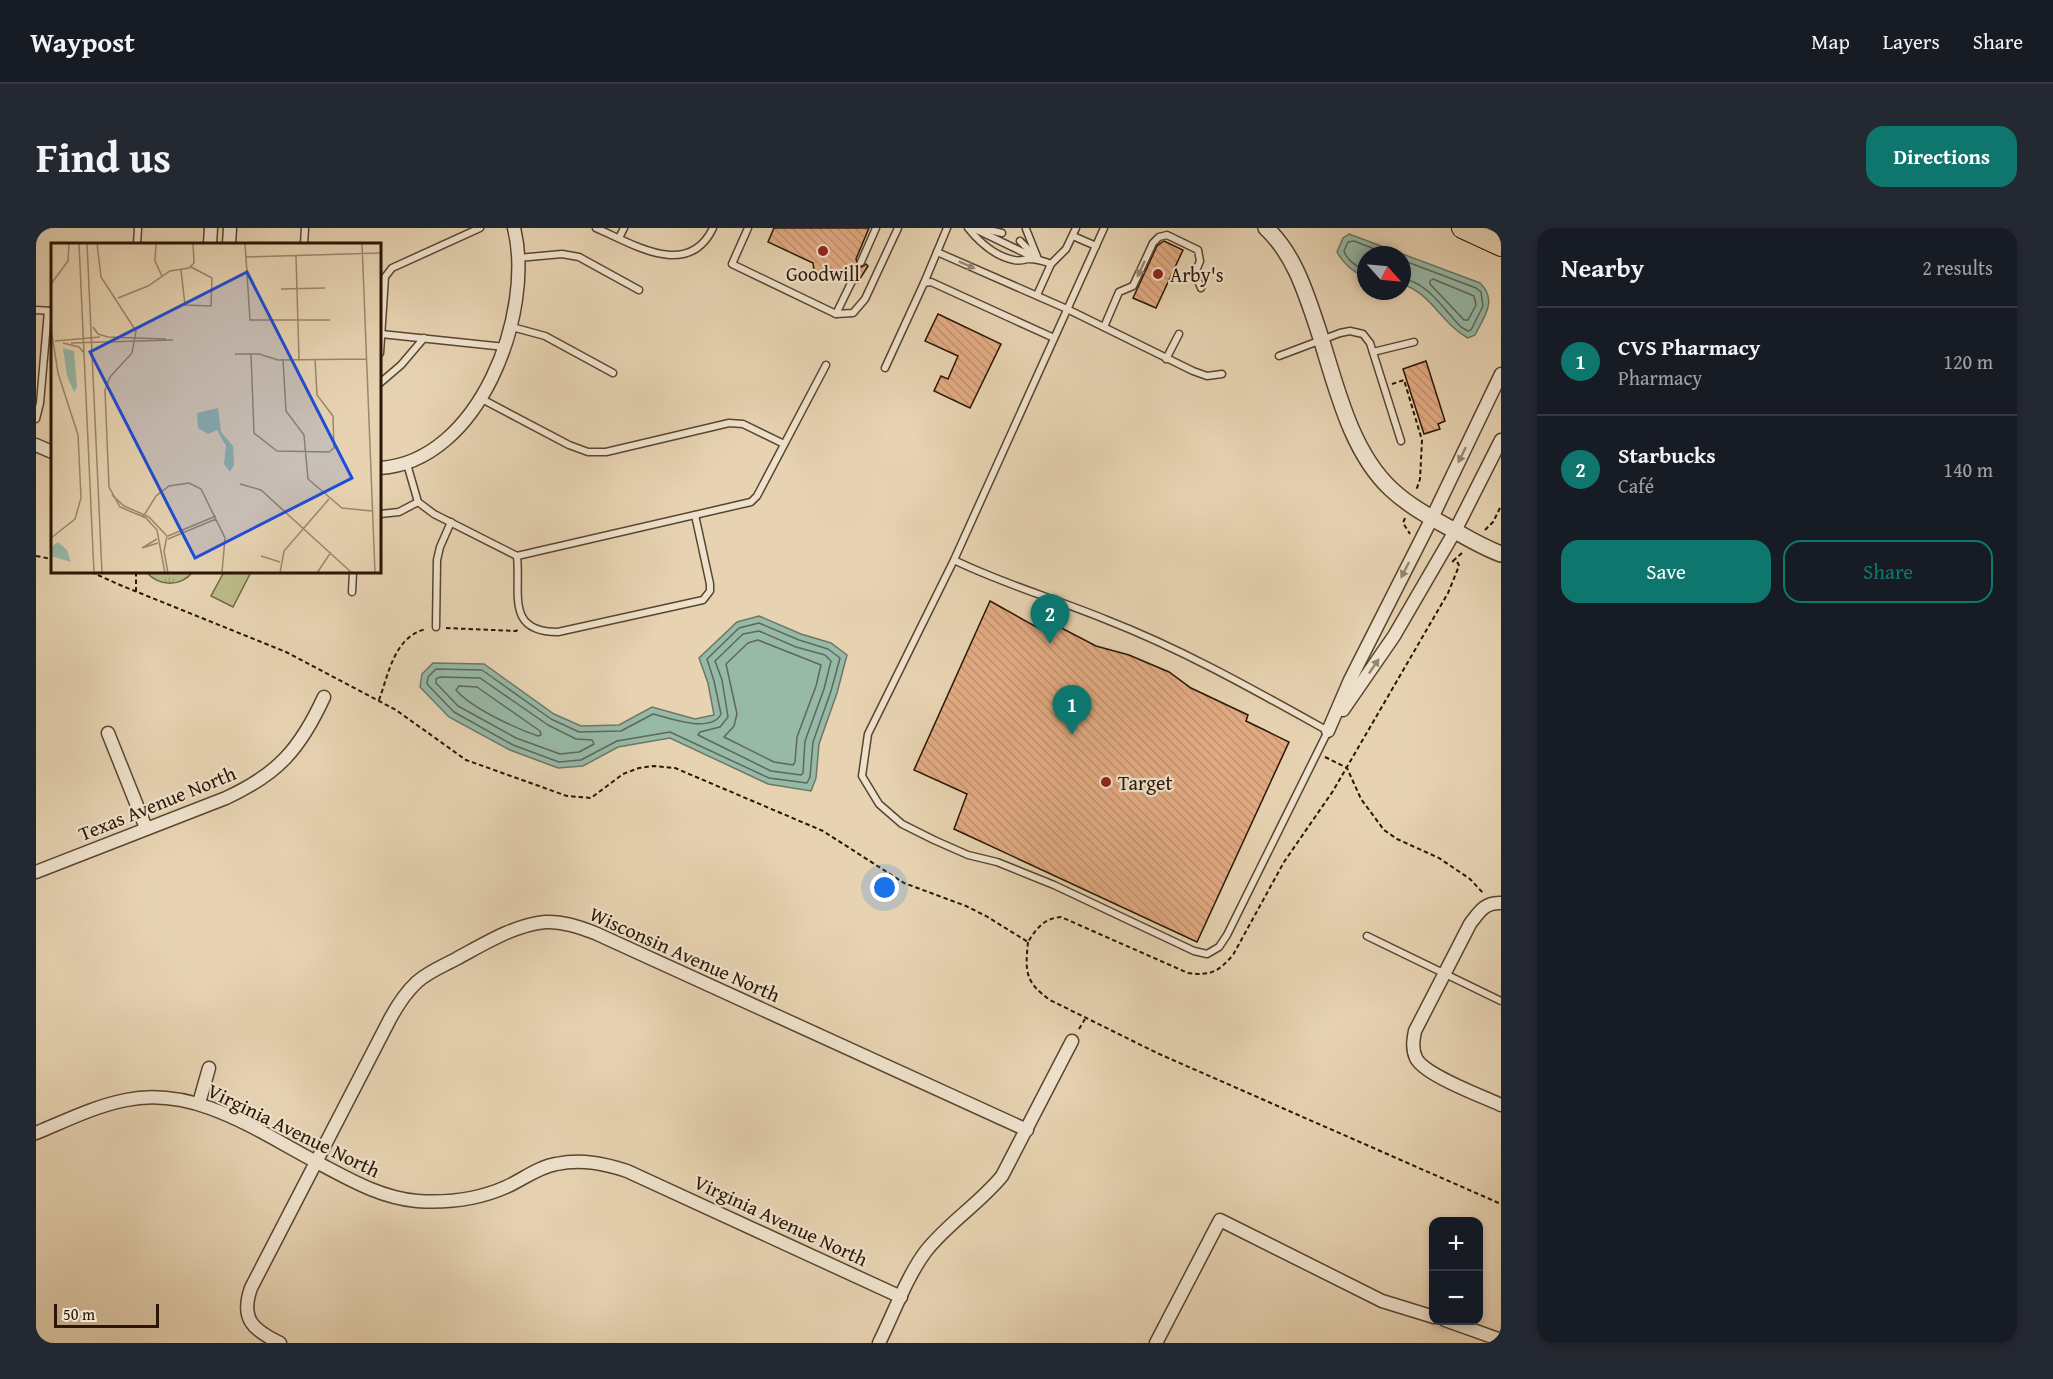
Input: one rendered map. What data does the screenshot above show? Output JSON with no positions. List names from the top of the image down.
{
  "streets": {
    "street": ["Texas Avenue North", "Wisconsin Avenue North", "Virginia Avenue North"]
  },
  "crossings": [
    ["Wisconsin Avenue North", "Virginia Avenue North"]
  ],
  "places": ["Goodwill", "Arby's", "Target"],
  "scale_bar": "50 m",
  "north": "bottom right",
  "page": {
    "header": "Waypost",
    "nav": ["Map", "Layers", "Share"],
    "title": "Find us",
    "buttons": [
      "Directions",
      ["Save", "Share"]
    ],
    "heading": ["Nearby", "2 results"],
    "list": [
      {
        "mark": "1",
        "name": "CVS Pharmacy",
        "note": "Pharmacy",
        "value": "120 m"
      },
      {
        "mark": "2",
        "name": "Starbucks",
        "note": "Café",
        "value": "140 m"
      }
    ],
    "pins": ["2", "1"],
    "map_buttons": ["+", "−"],
    "scale": "50 m"
  }
}
